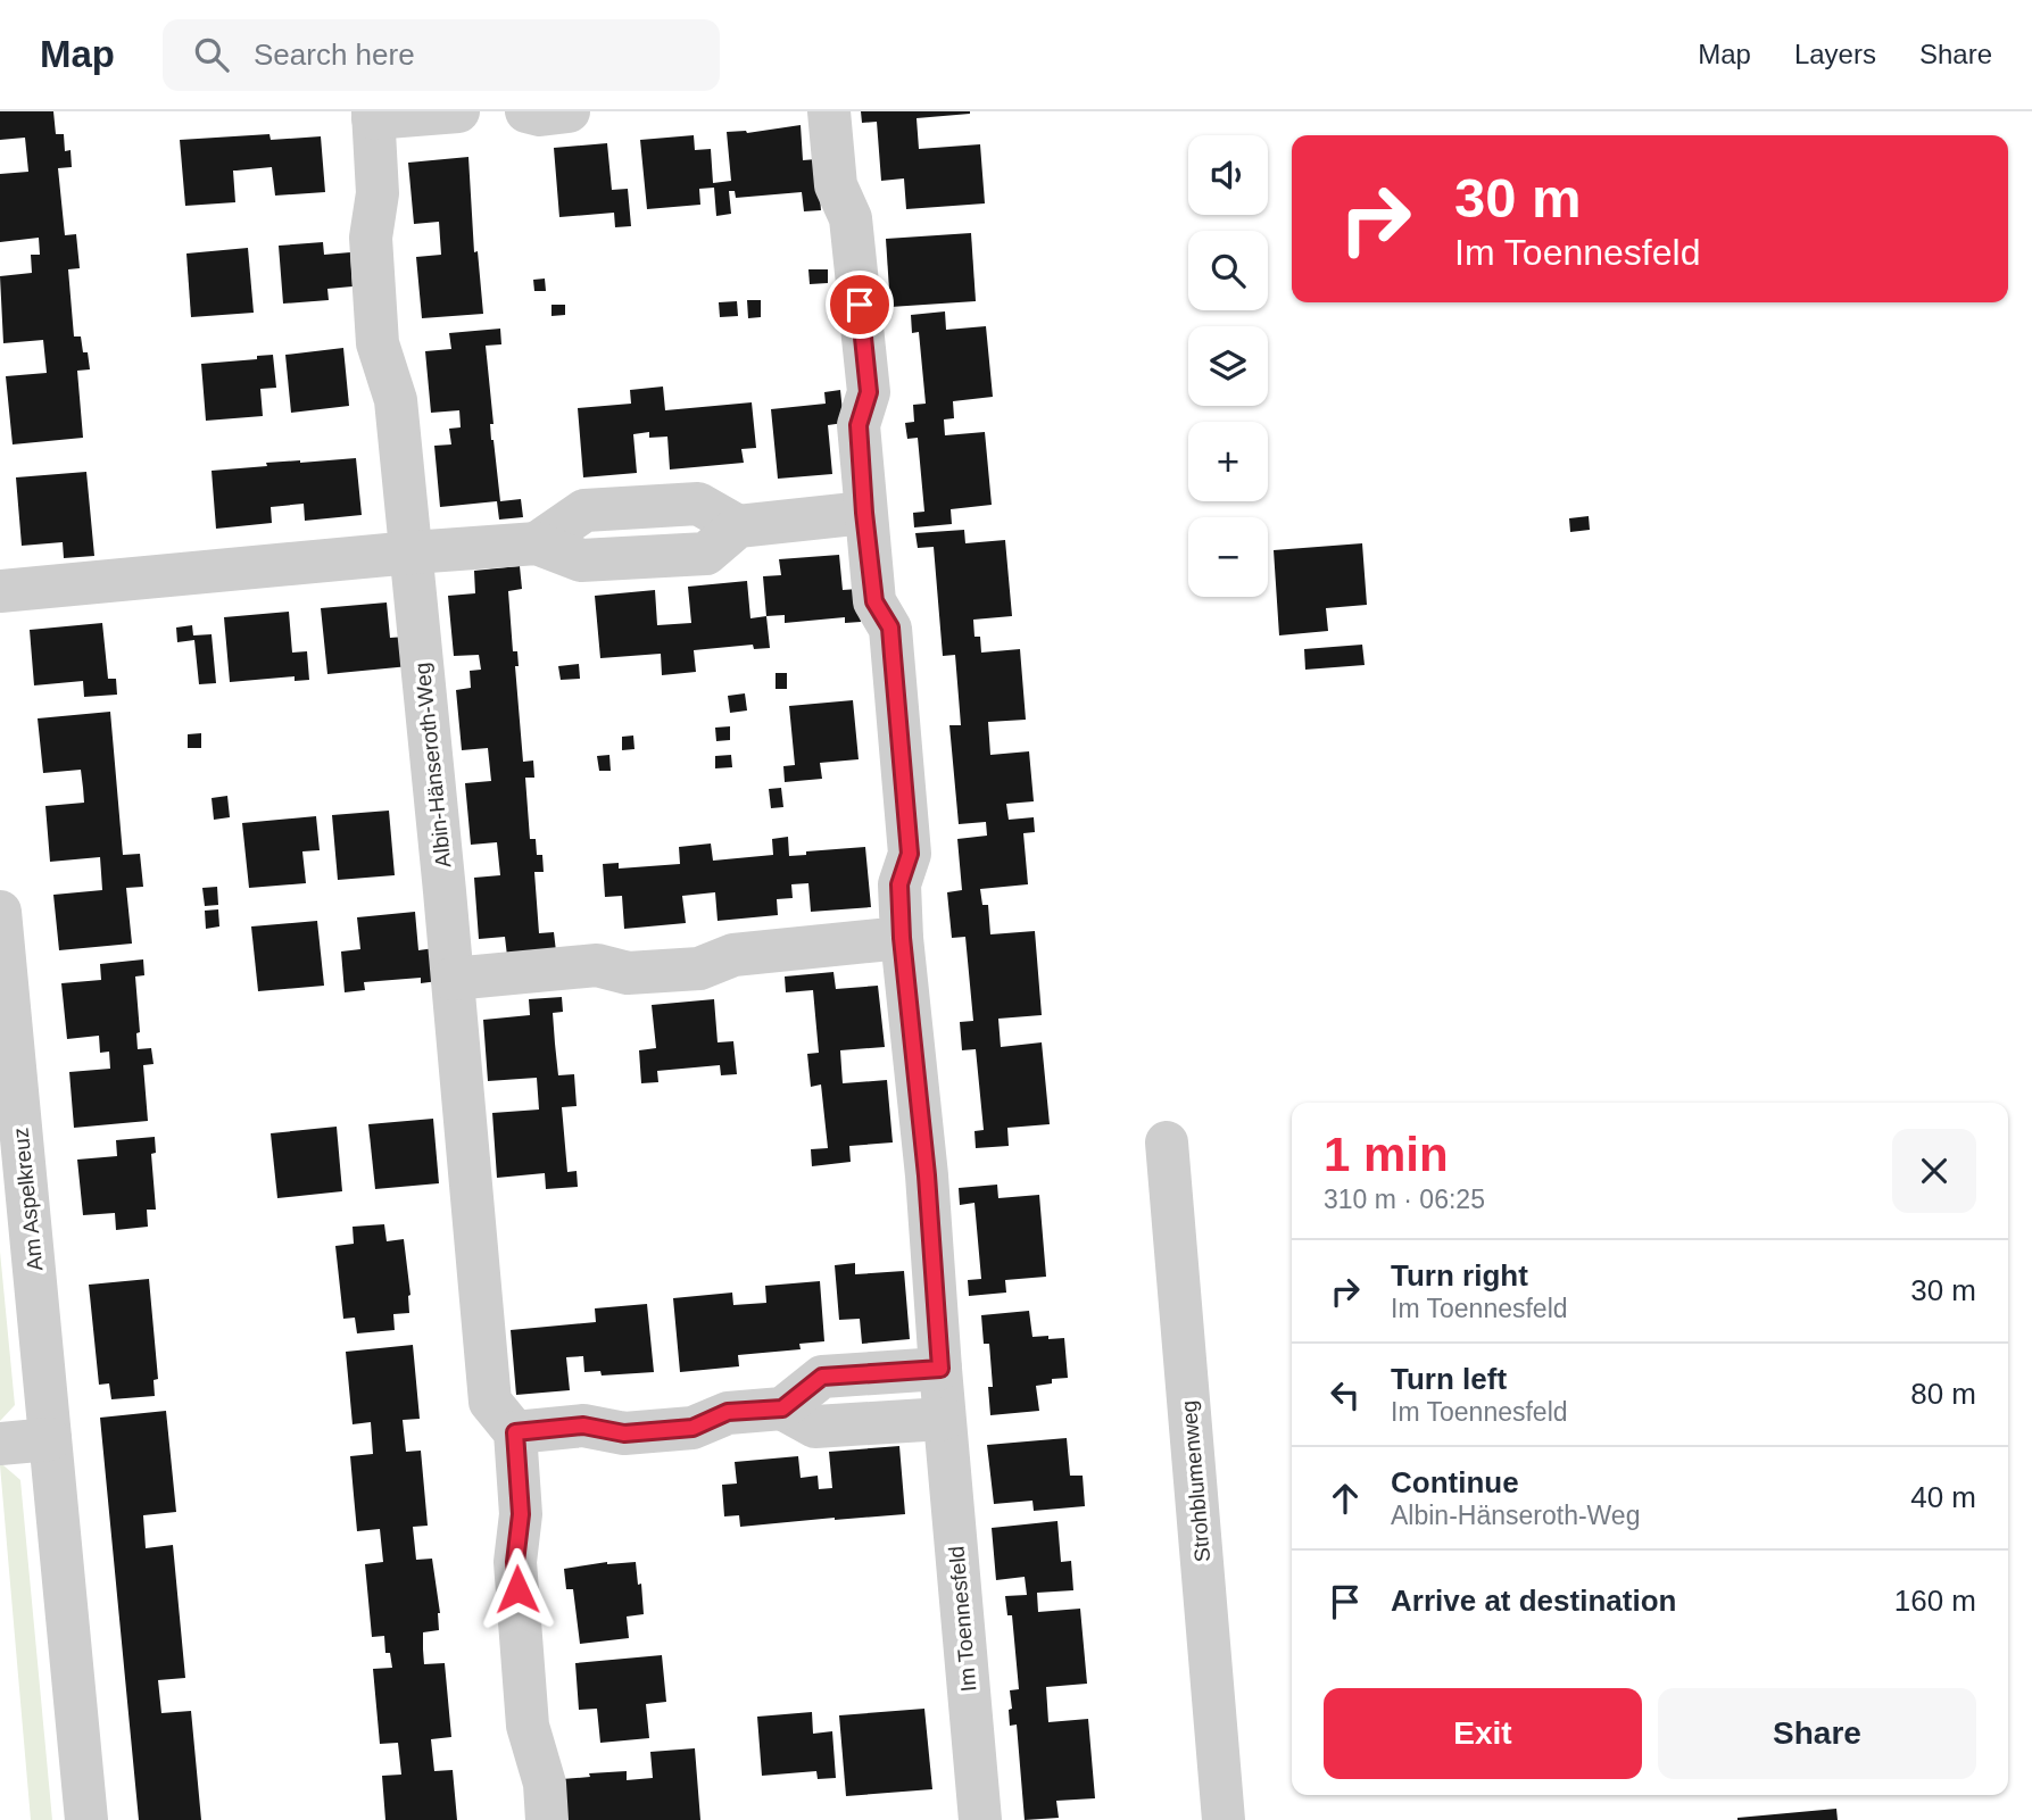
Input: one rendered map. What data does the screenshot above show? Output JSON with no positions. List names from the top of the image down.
{
  "streets": {
    "street": [
      "Albin-Hänseroth-Weg",
      "Am Aspelkreuz",
      "Strohblumenweg",
      "Im Toennesfeld"
    ]
  },
  "page": {
    "header": "Map",
    "search": "Search here",
    "nav": ["Map", "Layers", "Share"],
    "map_buttons": ["+", "−"],
    "turn": ["30 m", "Im Toennesfeld"],
    "heading": ["1 min", "310 m · 06:25"],
    "list": [
      {
        "name": "Turn right",
        "note": "Im Toennesfeld",
        "value": "30 m"
      },
      {
        "name": "Turn left",
        "note": "Im Toennesfeld",
        "value": "80 m"
      },
      {
        "name": "Continue",
        "note": "Albin-Hänseroth-Weg",
        "value": "40 m"
      },
      {
        "name": "Arrive at destination",
        "value": "160 m"
      }
    ],
    "buttons": ["Exit", "Share"]
  }
}
